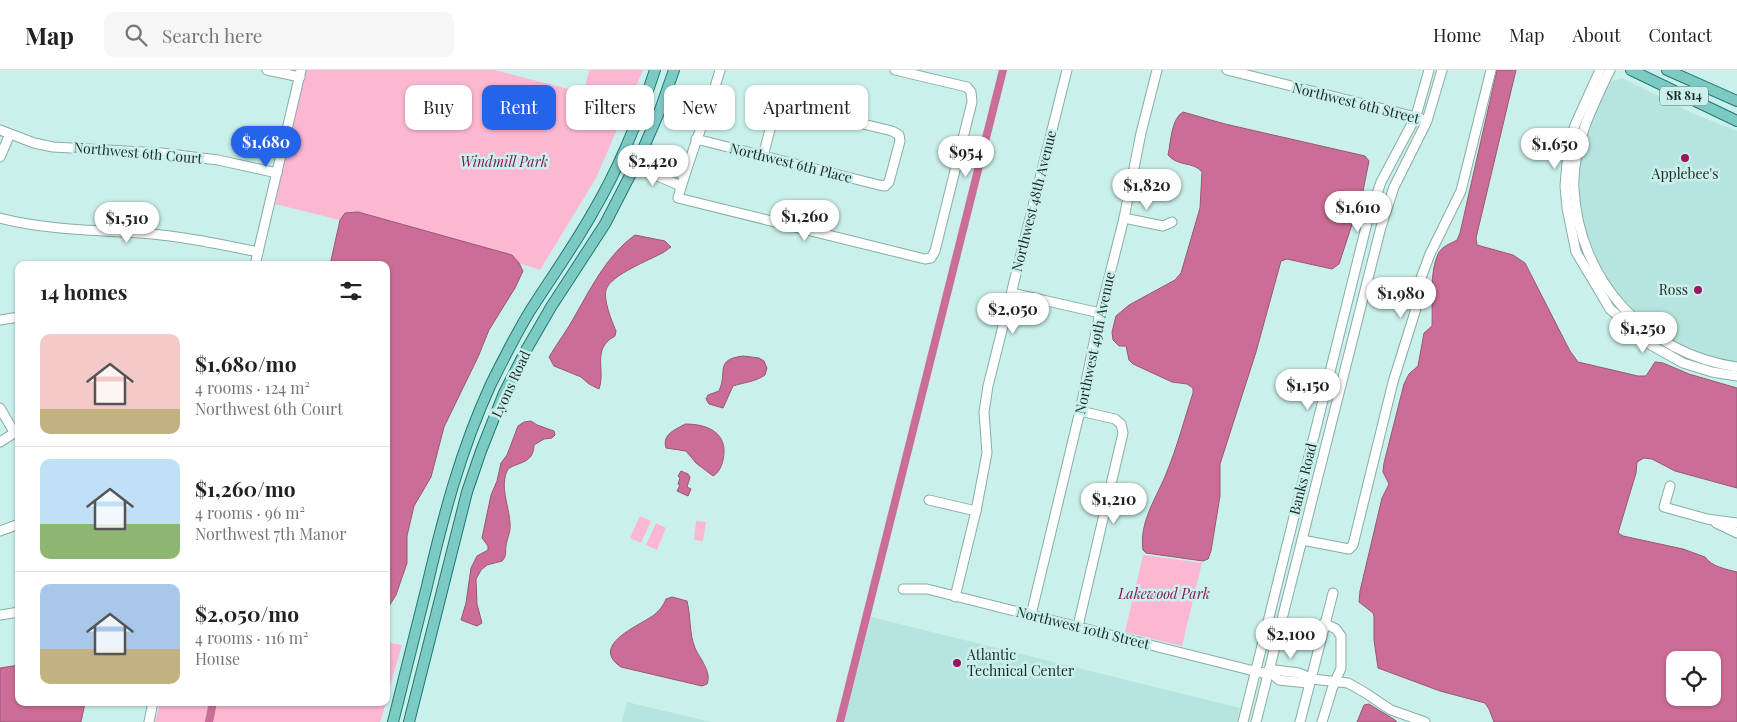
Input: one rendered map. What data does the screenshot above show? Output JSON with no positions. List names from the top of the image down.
{
  "streets": {
    "main road": ["SR 814", "Lyons Road"],
    "street": [
      "Northwest 6th Street",
      "Northwest 6th Court",
      "Northwest 6th Place",
      "Northwest 48th Avenue",
      "Northwest 49th Avenue",
      "Banks Road",
      "Northwest 10th Street"
    ]
  },
  "crossings": [
    ["Northwest 6th Street", "Banks Road"],
    ["Northwest 48th Avenue", "Northwest 10th Street"],
    ["Northwest 49th Avenue", "Northwest 10th Street"],
    ["Banks Road", "Northwest 10th Street"]
  ],
  "parks": ["Windmill Park", "Lakewood Park"],
  "places": ["Applebee's", "Ross", "Atlantic Technical Center"],
  "page": {
    "header": "Map",
    "search": "Search here",
    "nav": [
      "Home",
      "Map",
      "About",
      "Contact"
    ],
    "chip": [
      "Buy",
      "Rent",
      "Filters",
      "New",
      "Apartment"
    ],
    "price": [
      "$1,680",
      "$1,650",
      "$954",
      "$2,420",
      "$1,820",
      "$1,610",
      "$1,260",
      "$1,510",
      "$1,980",
      "$2,050",
      "$1,250",
      "$1,150",
      "$1,210",
      "$2,100"
    ],
    "heading": "14 homes",
    "list": [
      {
        "name": "$1,680/mo",
        "note": "4 rooms · 124 m² · Northwest 6th Court"
      },
      {
        "name": "$1,260/mo",
        "note": "4 rooms · 96 m² · Northwest 7th Manor"
      },
      {
        "name": "$2,050/mo",
        "note": "4 rooms · 116 m² · House"
      }
    ]
  }
}
